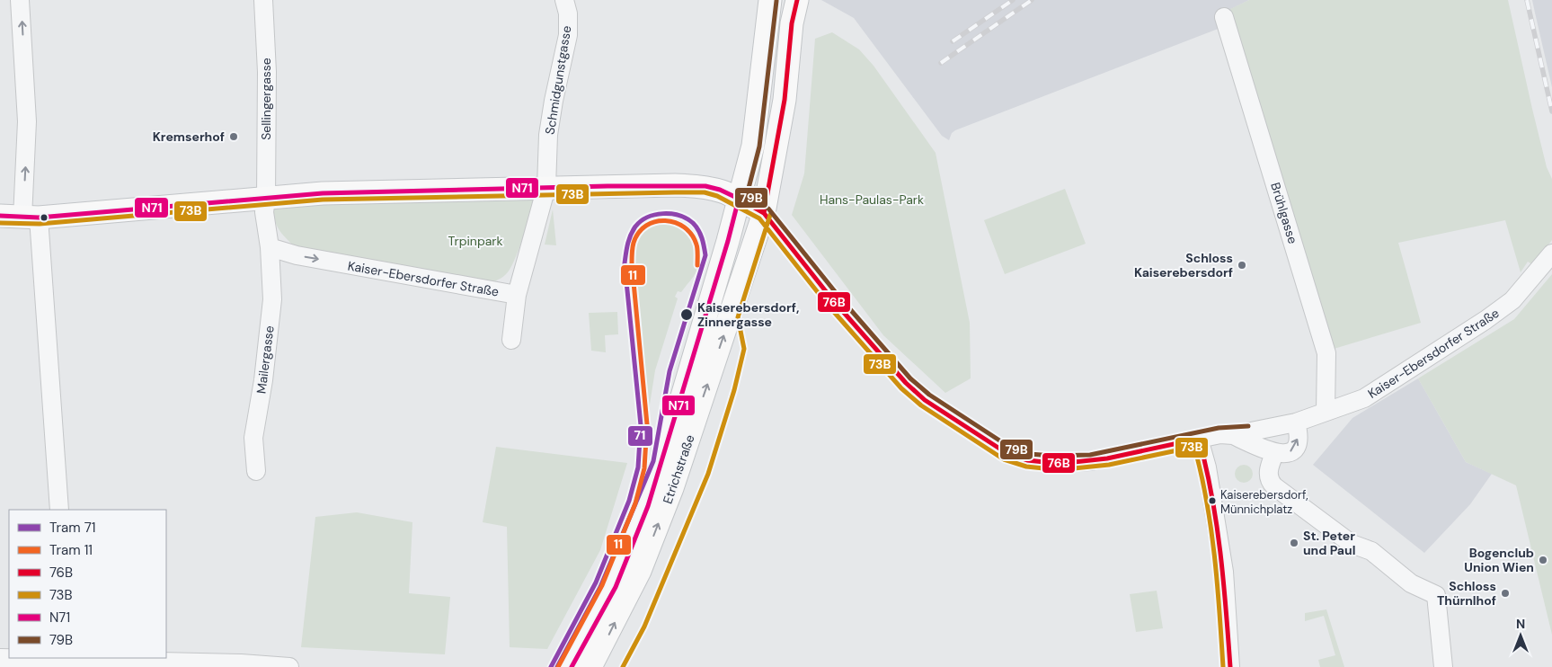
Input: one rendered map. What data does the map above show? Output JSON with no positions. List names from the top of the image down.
{
  "streets": {
    "main road": ["Kaiser-Ebersdorfer Straße", "Etrichstraße"],
    "street": [
      "Schmidgunstgasse",
      "Sellingergasse",
      "Brühlgasse",
      "Mailergasse"
    ]
  },
  "crossings": [
    ["Schmidgunstgasse", "Kaiser-Ebersdorfer Straße"],
    ["Sellingergasse", "Kaiser-Ebersdorfer Straße"],
    ["Brühlgasse", "Kaiser-Ebersdorfer Straße"],
    ["Kaiser-Ebersdorfer Straße", "Mailergasse"],
    ["Kaiser-Ebersdorfer Straße", "Etrichstraße"]
  ],
  "parks": ["Hans-Paulas-Park", "Trpinpark"],
  "places": [
    "Kremserhof",
    "Schloss Kaiserebersdorf",
    "Kaiserebersdorf, Zinnergasse",
    "Kaiserebersdorf, Münnichplatz",
    "St. Peter und Paul",
    "Bogenclub Union Wien",
    "Schloss Thürnlhof"
  ],
  "lines": [
    "transit line 76B",
    "transit line 79B",
    "transit line N71",
    "transit line 73B",
    "tram line 71",
    "tram line 11"
  ],
  "legend": [
    "Tram 71",
    "Tram 11",
    "76B",
    "73B",
    "N71",
    "79B"
  ],
  "north": "top"
}
